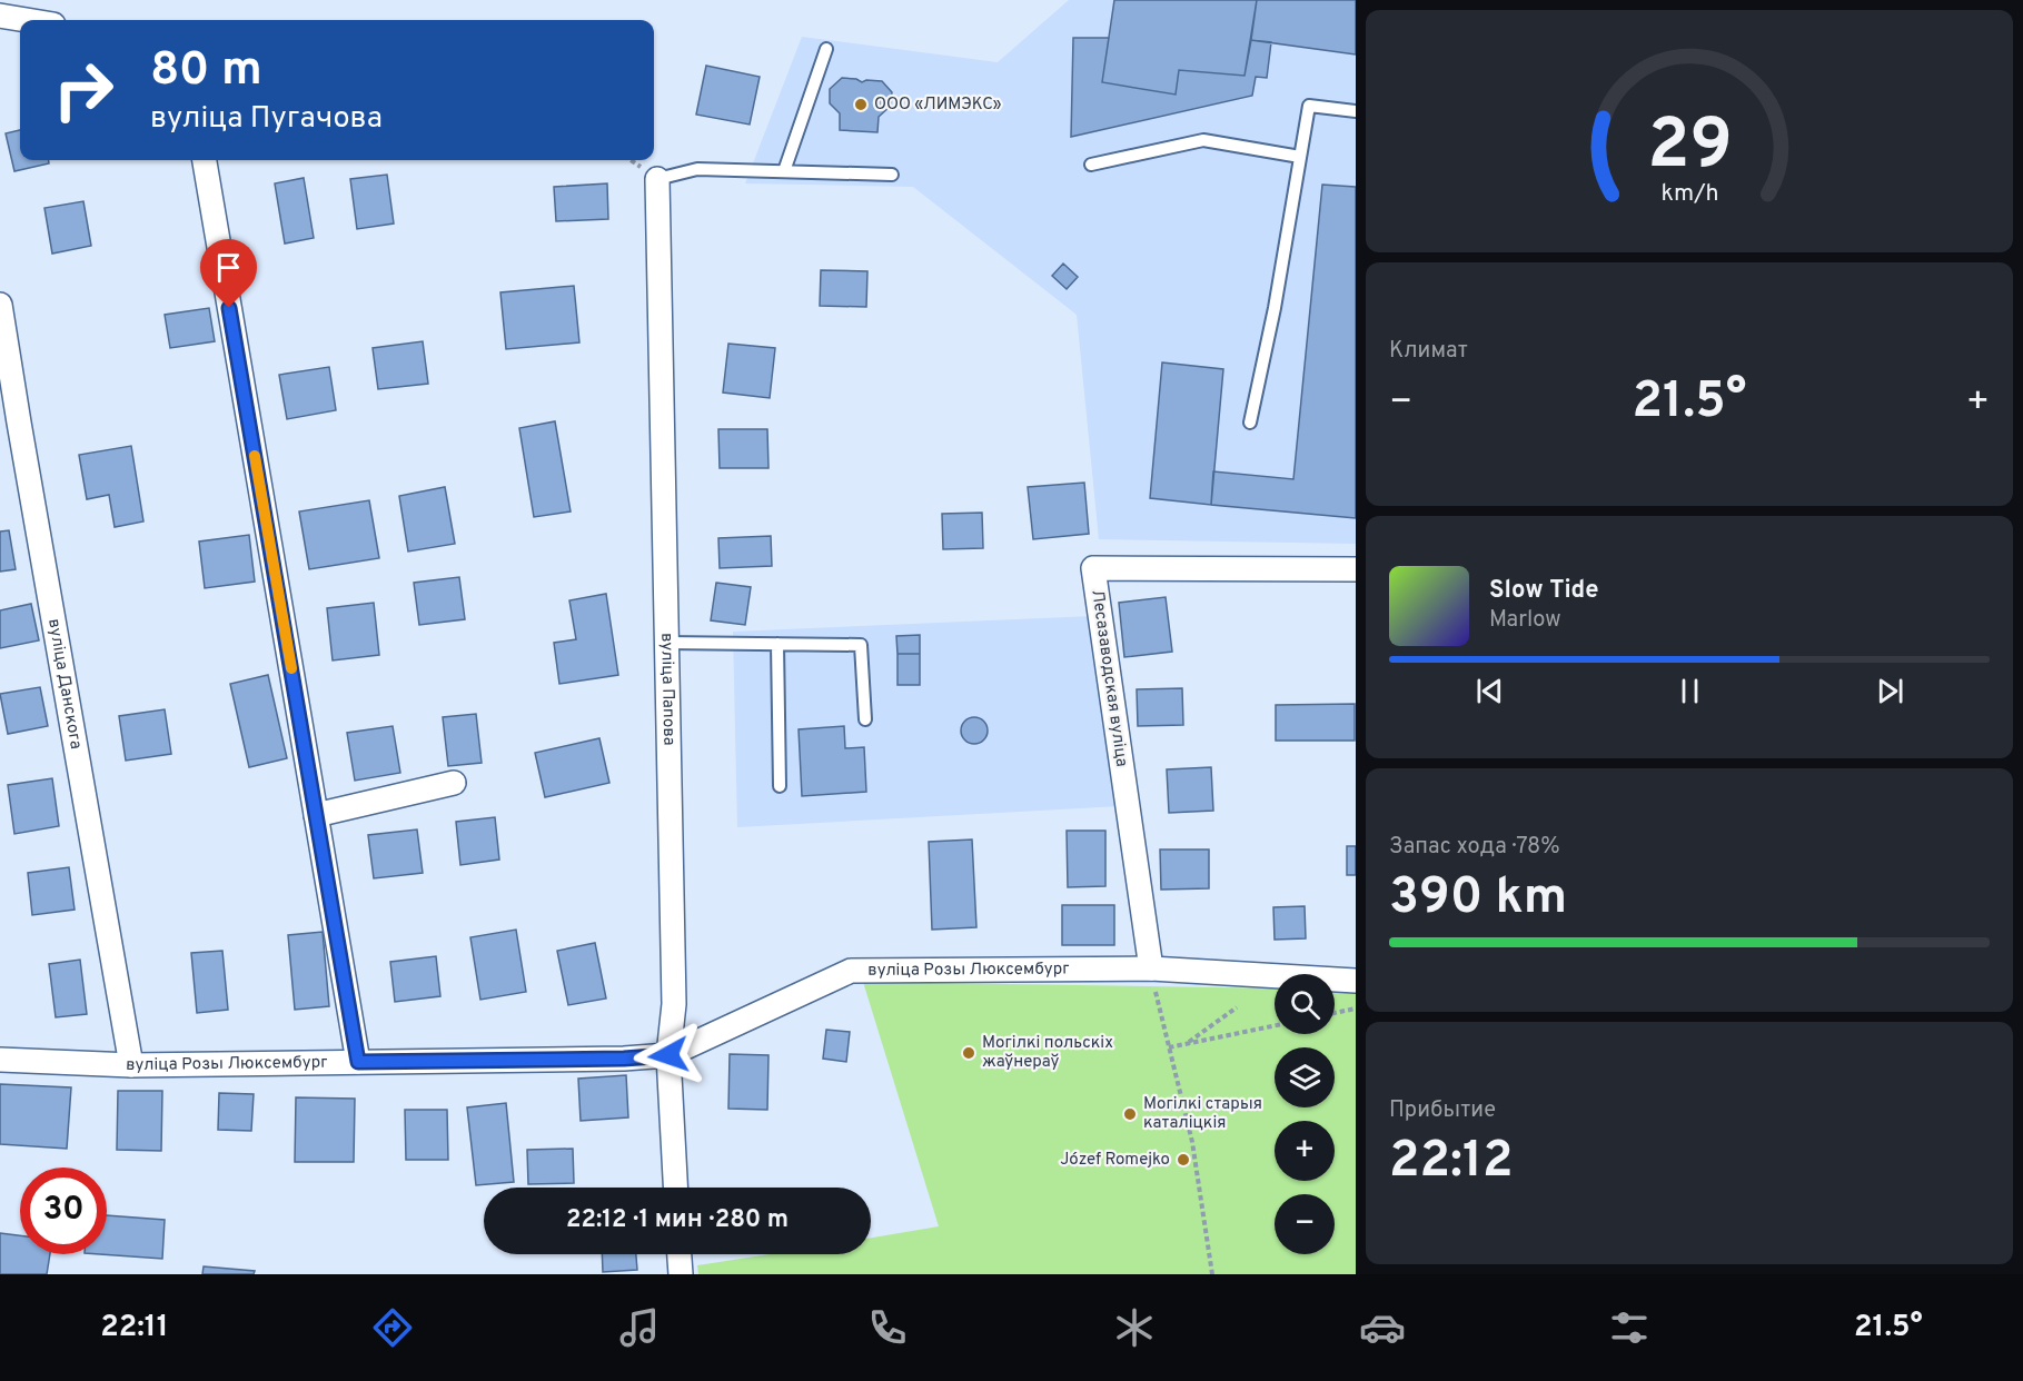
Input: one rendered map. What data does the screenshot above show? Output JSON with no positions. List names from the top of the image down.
{
  "streets": {
    "street": [
      "Лесазаводская вуліца",
      "вуліца Данскога",
      "вуліца Папова",
      "вуліца Розы Люксембург"
    ]
  },
  "crossings": [
    ["Лесазаводская вуліца", "вуліца Розы Люксембург"],
    ["вуліца Данскога", "вуліца Розы Люксембург"],
    ["вуліца Папова", "вуліца Розы Люксембург"]
  ],
  "places": [
    "ООО «ЛИМЭКС»",
    "Могілкі польскіх жаўнераў",
    "Могілкі старыя каталіцкія",
    "Józef Romejko"
  ],
  "page": {
    "turn": ["80 m", "вуліца Пугачова"],
    "tile": [
      "Климат",
      ["Запас хода · 78%", "390 km"],
      ["Прибытие", "22:12"]
    ],
    "heat": ["−", "21.5°", "+"],
    "song": ["Slow Tide", "Marlow"],
    "map_buttons": ["+", "−"],
    "limit": "30",
    "trip": "22:12 · 1 мин · 280 m",
    "tabs": ["22:11", "21.5°"],
    "gauge": ["29", "km/h"]
  }
}
